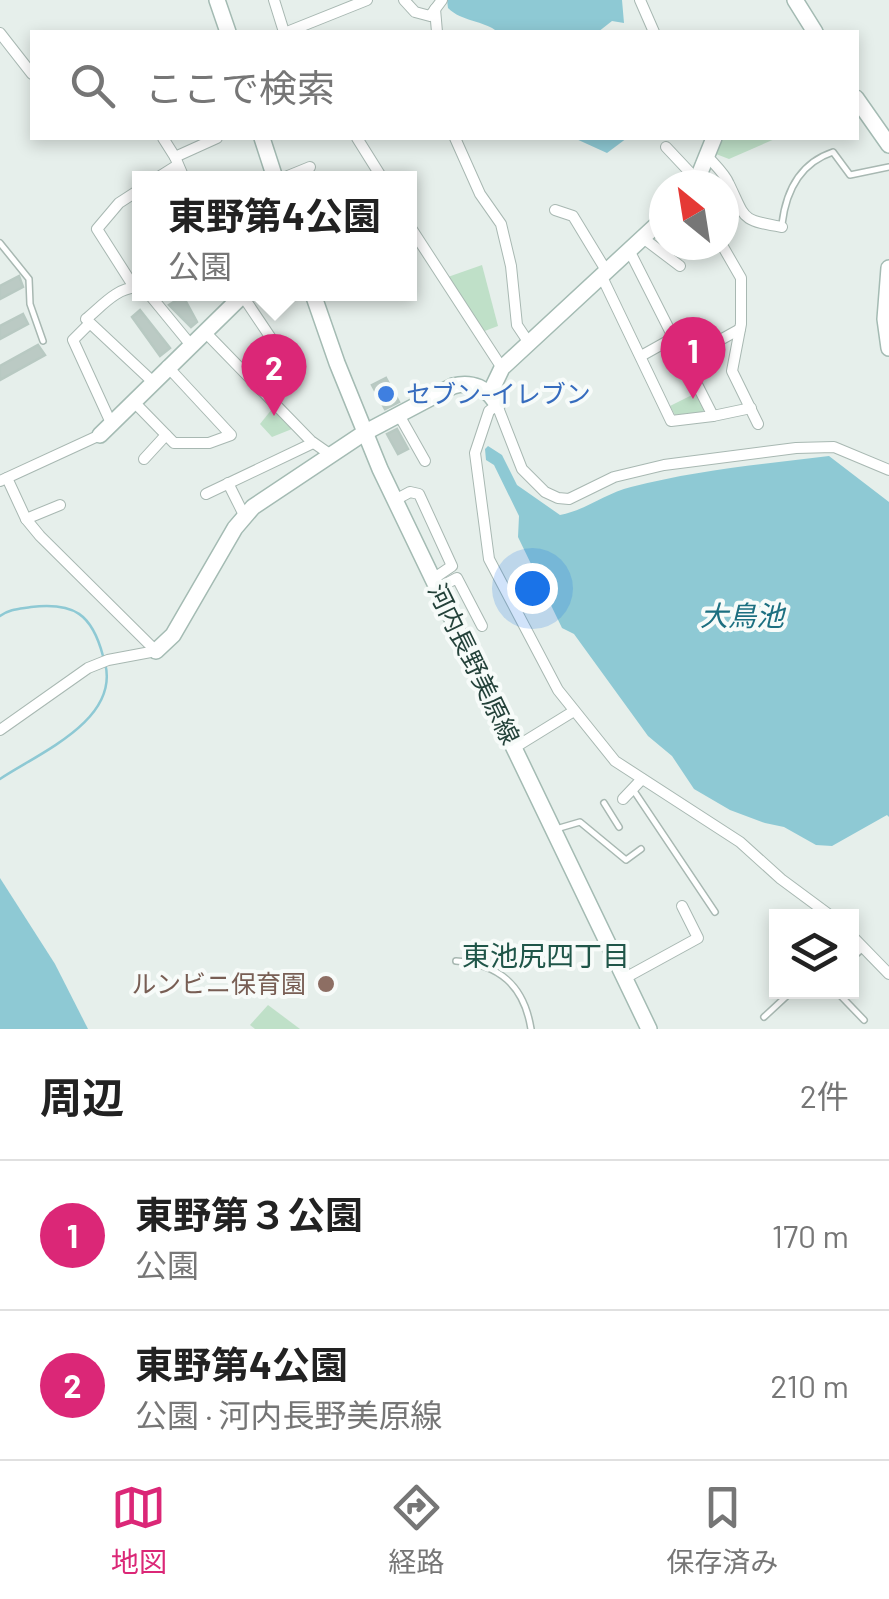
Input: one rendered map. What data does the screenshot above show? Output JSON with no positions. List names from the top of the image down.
{
  "streets": {
    "street": ["河内長野美原線"]
  },
  "districts": ["東池尻四丁目"],
  "water": ["大鳥池"],
  "places": ["セブン-イレブン", "ルンビニ保育園"],
  "north": "top left",
  "page": {
    "search": "ここで検索",
    "popup": ["東野第4公園", "公園"],
    "pins": ["1", "2"],
    "heading": ["周辺", "2件"],
    "list": [
      {
        "mark": "1",
        "name": "東野第３公園",
        "note": "公園",
        "value": "170 m"
      },
      {
        "mark": "2",
        "name": "東野第4公園",
        "note": "公園 · 河内長野美原線",
        "value": "210 m"
      }
    ],
    "nav": ["地図", "経路", "保存済み"]
  }
}
